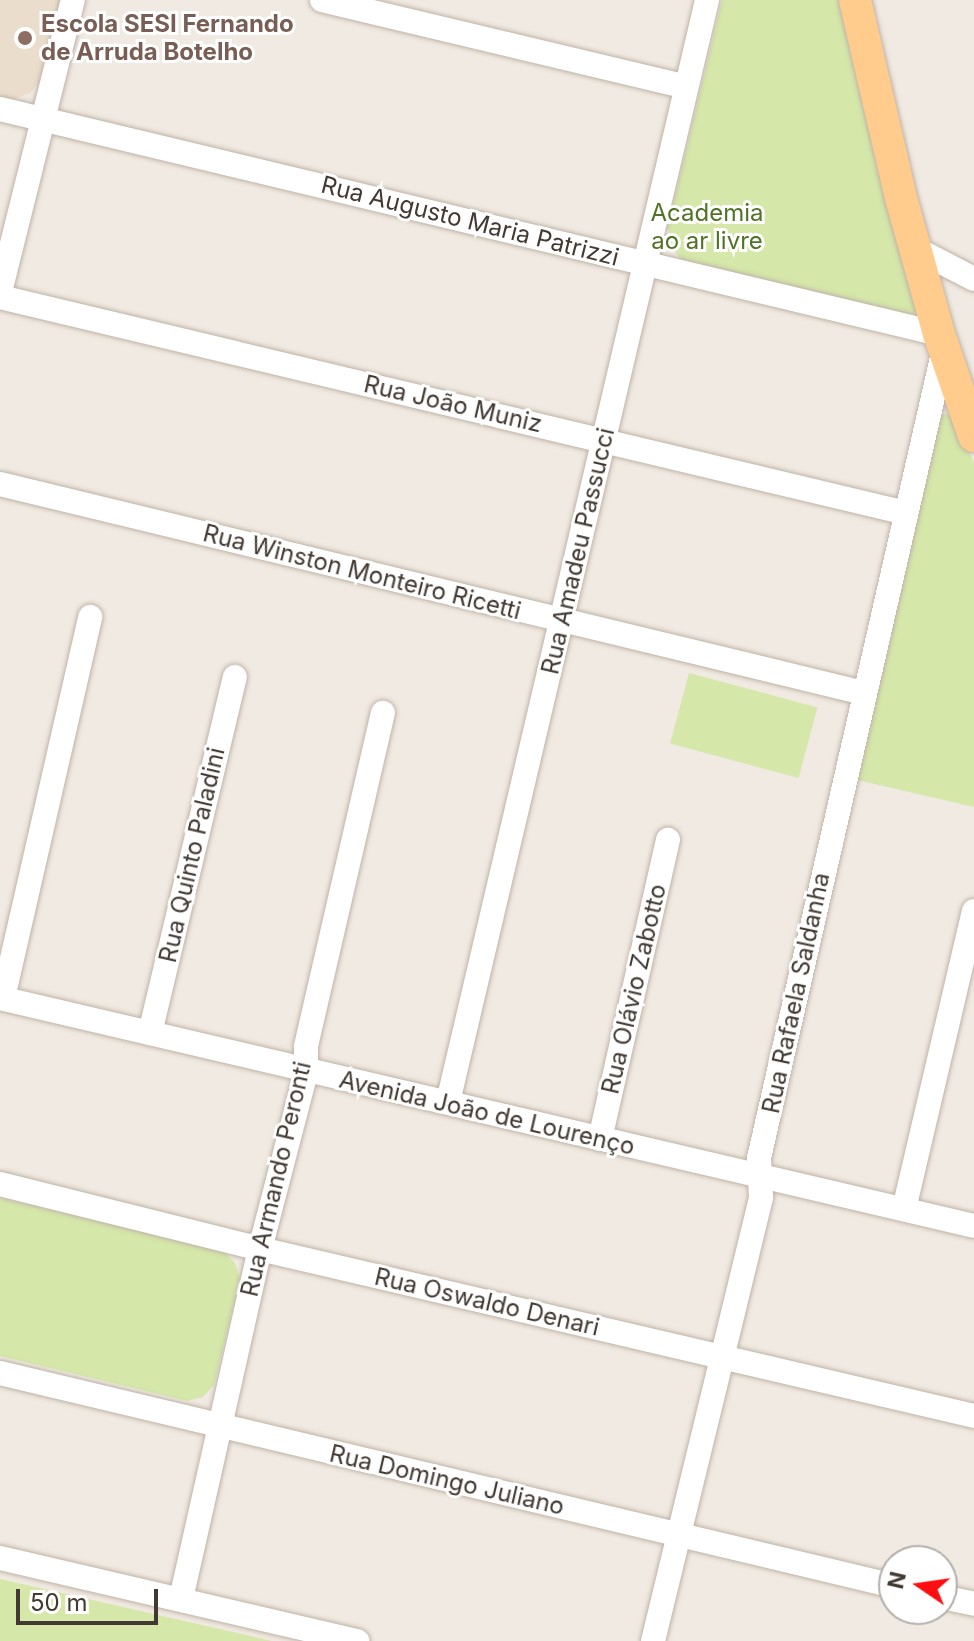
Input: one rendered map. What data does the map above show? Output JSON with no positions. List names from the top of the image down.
{
  "streets": {
    "street": [
      "Rua Augusto Maria Patrizzi",
      "Rua João Muniz",
      "Rua Amadeu Passucci",
      "Rua Winston Monteiro Ricetti",
      "Rua Quinto Paladini",
      "Rua Olávio Zabotto",
      "Rua Rafaela Saldanha",
      "Avenida João de Lourenço",
      "Rua Armando Peronti",
      "Rua Oswaldo Denari",
      "Rua Domingo Juliano"
    ]
  },
  "crossings": [
    ["Rua Augusto Maria Patrizzi", "Rua Amadeu Passucci"],
    ["Rua Augusto Maria Patrizzi", "Rua Rafaela Saldanha"],
    ["Rua João Muniz", "Rua Amadeu Passucci"],
    ["Rua João Muniz", "Rua Rafaela Saldanha"],
    ["Rua Amadeu Passucci", "Rua Winston Monteiro Ricetti"],
    ["Rua Amadeu Passucci", "Avenida João de Lourenço"],
    ["Rua Winston Monteiro Ricetti", "Rua Rafaela Saldanha"],
    ["Rua Quinto Paladini", "Avenida João de Lourenço"],
    ["Rua Olávio Zabotto", "Avenida João de Lourenço"],
    ["Rua Rafaela Saldanha", "Avenida João de Lourenço"],
    ["Rua Rafaela Saldanha", "Rua Oswaldo Denari"],
    ["Rua Rafaela Saldanha", "Rua Domingo Juliano"],
    ["Avenida João de Lourenço", "Rua Armando Peronti"],
    ["Rua Armando Peronti", "Rua Oswaldo Denari"],
    ["Rua Armando Peronti", "Rua Domingo Juliano"]
  ],
  "parks": ["Academia ao ar livre"],
  "places": ["Escola SESI Fernando de Arruda Botelho"],
  "scale_bar": "50 m",
  "north": "left"
}
